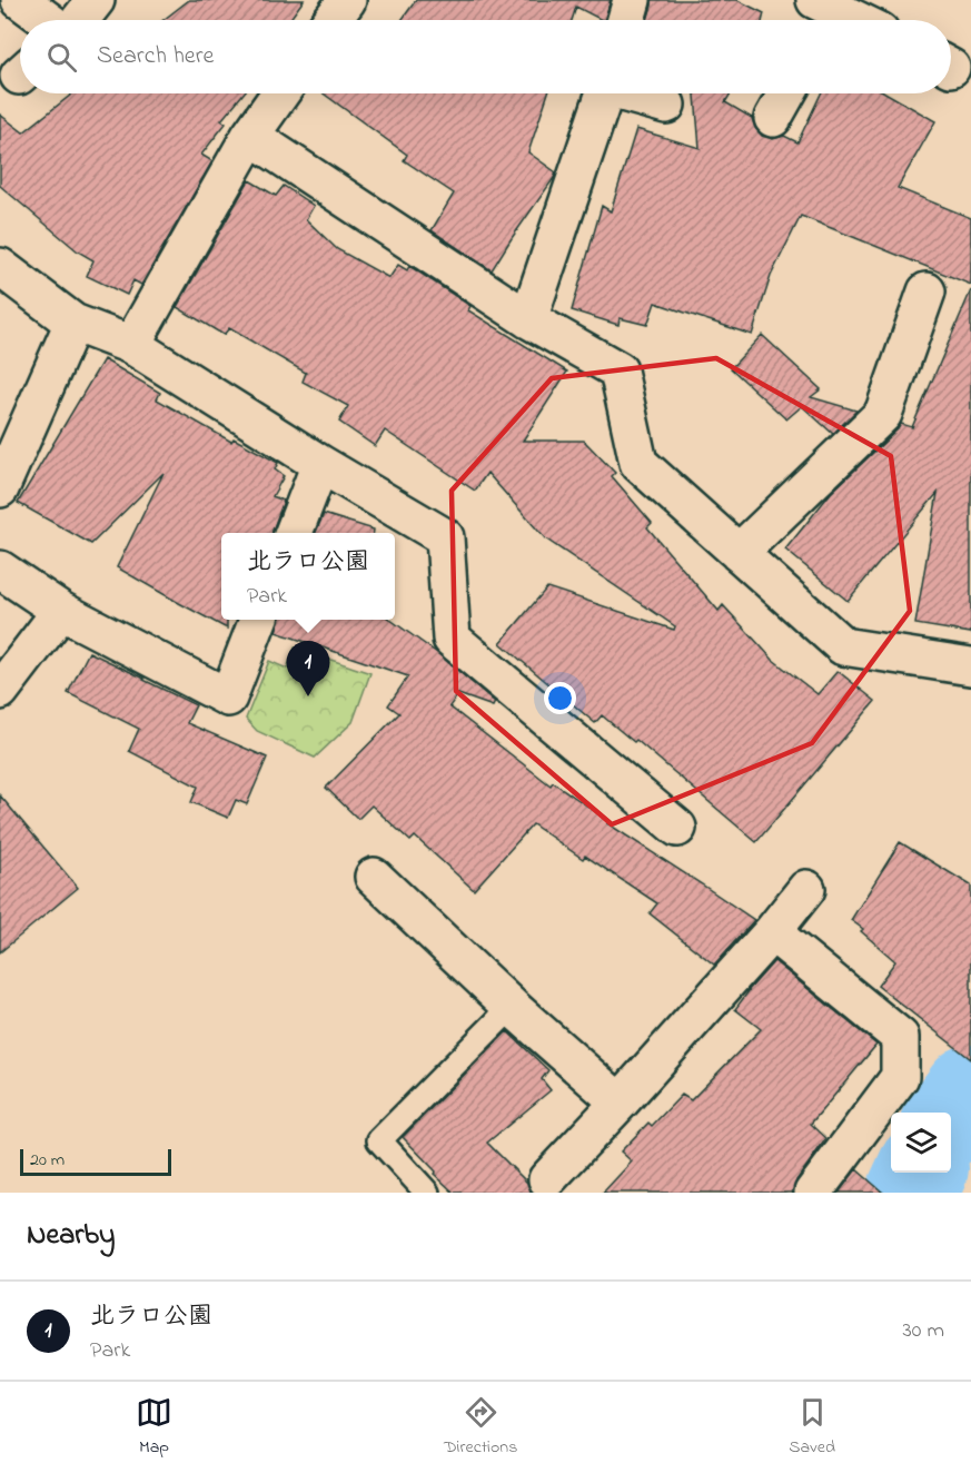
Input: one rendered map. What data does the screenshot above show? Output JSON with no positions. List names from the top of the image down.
{
  "scale_bar": "20 m",
  "page": {
    "search": "Search here",
    "popup": ["北ラロ公園", "Park"],
    "pins": "1",
    "scale": "20 m",
    "heading": "Nearby",
    "list": [
      {
        "mark": "1",
        "name": "北ラロ公園",
        "note": "Park",
        "value": "30 m"
      }
    ],
    "nav": ["Map", "Directions", "Saved"]
  }
}
